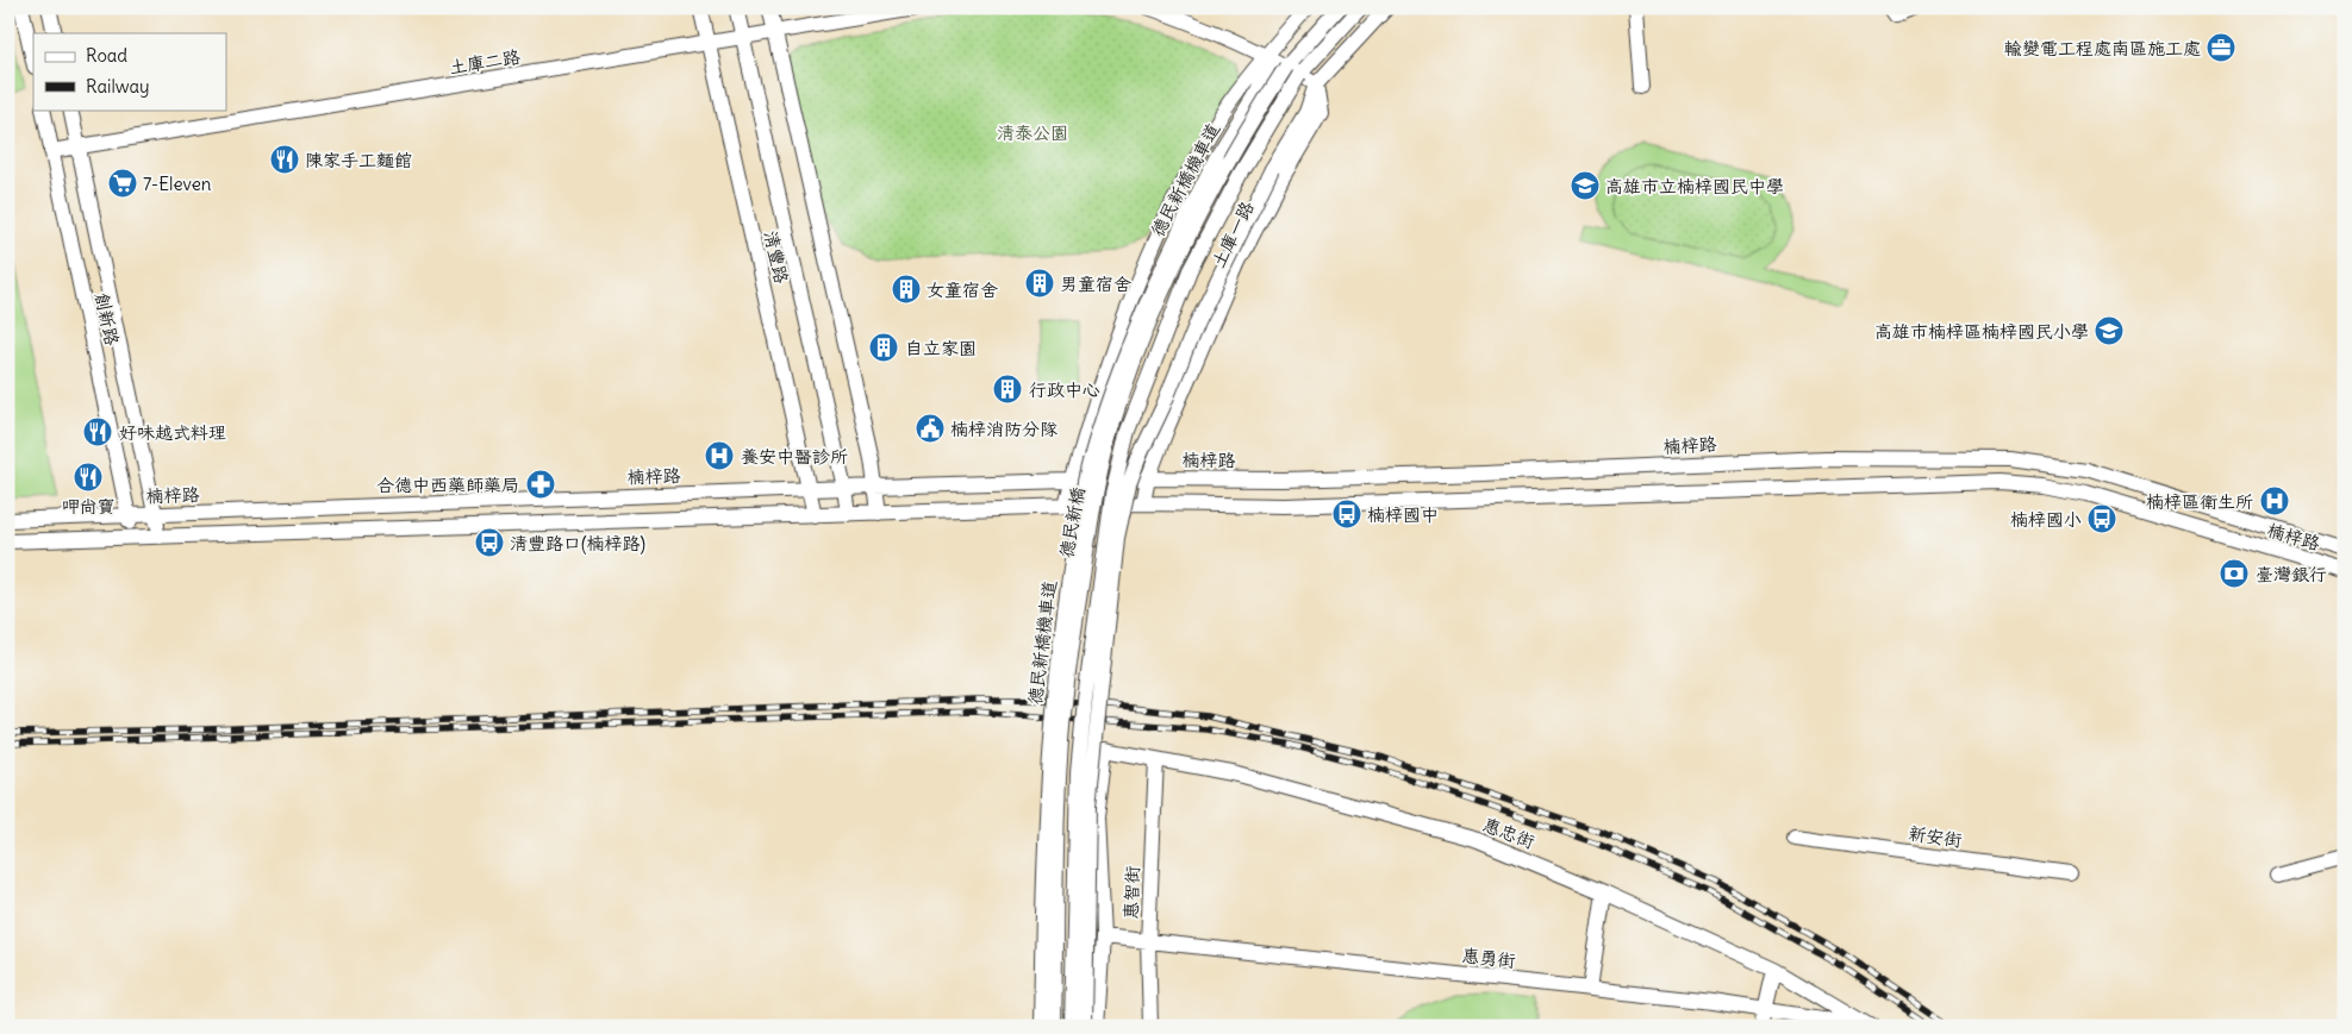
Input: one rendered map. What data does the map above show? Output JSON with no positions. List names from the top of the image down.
{
  "streets": {
    "street": [
      "土庫二路",
      "德民新橋機車道",
      "土庫一路",
      "清豐路",
      "創新路",
      "楠梓路",
      "德民新橋",
      "惠忠街",
      "新安街",
      "惠智街",
      "惠勇街"
    ]
  },
  "crossings": [
    ["土庫二路", "清豐路"],
    ["土庫二路", "創新路"],
    ["土庫一路", "楠梓路"],
    ["清豐路", "楠梓路"],
    ["創新路", "楠梓路"],
    ["惠忠街", "惠智街"],
    ["惠忠街", "惠勇街"],
    ["惠智街", "惠勇街"]
  ],
  "parks": ["清泰公園"],
  "places": {
    "office": ["輸變電工程處南區施工處"],
    "restaurant": ["陳家手工麵館", "好味越式料理", "呷尚寶"],
    "supermarket": ["7-Eleven"],
    "school or university": ["高雄市立楠梓國民中學", "高雄市楠梓區楠梓國民小學"],
    "building": [
      "男童宿舍",
      "女童宿舍",
      "自立家園",
      "行政中心"
    ],
    "public building": ["楠梓消防分隊"],
    "hospital": ["養安中醫診所", "楠梓區衛生所"],
    "pharmacy": ["合德中西藥師藥局"],
    "bus stop": ["楠梓國中", "楠梓國小", "清豐路口(楠梓路)"],
    "bank": ["臺灣銀行"]
  },
  "legend": ["Road", "Railway"]
}
